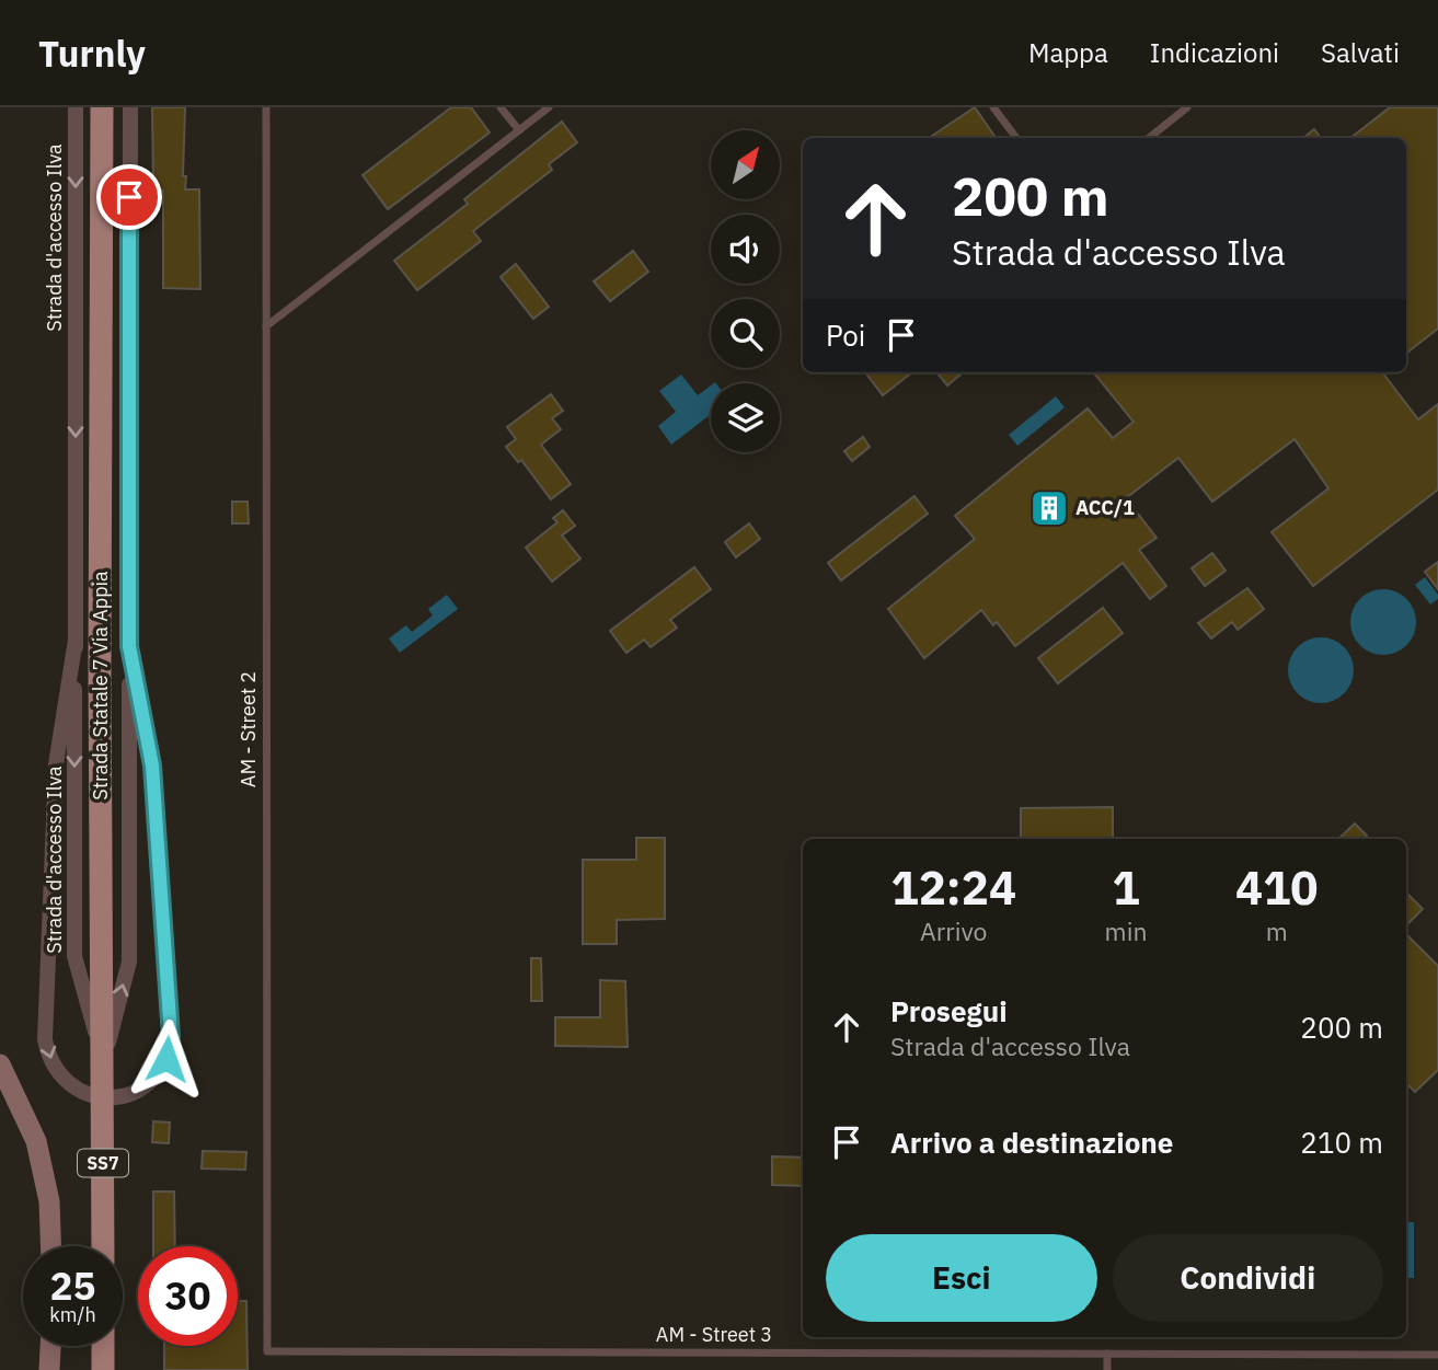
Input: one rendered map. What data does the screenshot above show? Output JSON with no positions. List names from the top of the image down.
{
  "streets": {
    "main road": ["Strada Statale 7 Via Appia", "SS7"],
    "street": ["Strada d'accesso Ilva"],
    "lane": ["AM - Street 2", "AM - Street 3"]
  },
  "crossings": [
    ["Strada d'accesso Ilva", "Strada Statale 7 Via Appia"],
    ["AM - Street 2", "AM - Street 3"]
  ],
  "places": {
    "building": ["ACC/1"]
  },
  "north": "top right",
  "page": {
    "header": "Turnly",
    "nav": ["Mappa", "Indicazioni", "Salvati"],
    "turn": ["200 m", "Strada d'accesso Ilva"],
    "then": "Poi",
    "eta": [
      "12:24",
      "Arrivo",
      "1",
      "min",
      "410",
      "m"
    ],
    "list": [
      {
        "name": "Prosegui",
        "note": "Strada d'accesso Ilva",
        "value": "200 m"
      },
      {
        "name": "Arrivo a destinazione",
        "value": "210 m"
      }
    ],
    "buttons": ["Esci", "Condividi"],
    "speed": "25 km/h",
    "limit": "30"
  }
}
